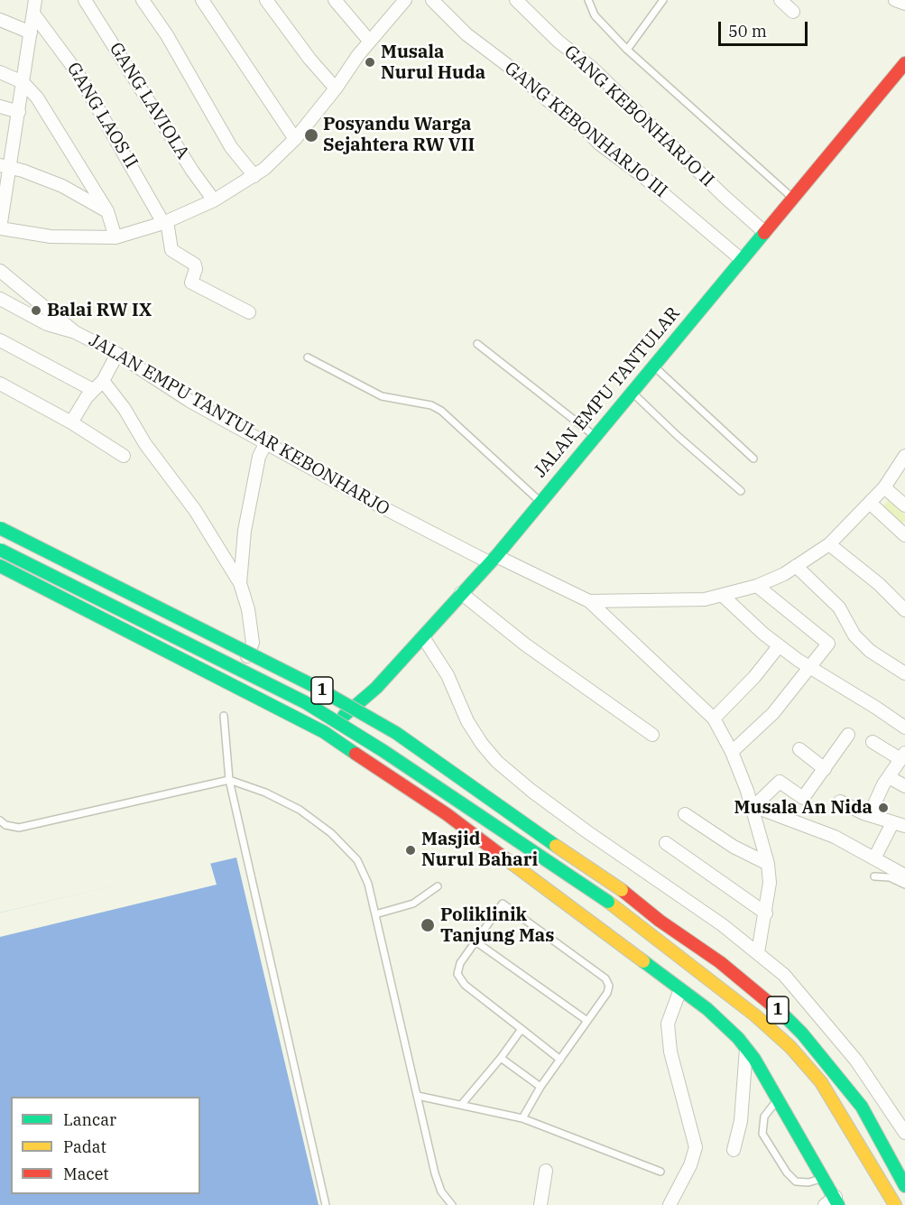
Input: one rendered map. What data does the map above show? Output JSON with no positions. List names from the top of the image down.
{
  "streets": {
    "main road": ["JALAN EMPU TANTULAR", "1"],
    "street": [
      "GANG LAVIOLA",
      "GANG LAOS II",
      "GANG KEBONHARJO II",
      "GANG KEBONHARJO III",
      "JALAN EMPU TANTULAR KEBONHARJO"
    ]
  },
  "crossings": [
    ["GANG KEBONHARJO II", "JALAN EMPU TANTULAR"],
    ["GANG KEBONHARJO III", "JALAN EMPU TANTULAR"],
    ["JALAN EMPU TANTULAR", "JALAN EMPU TANTULAR KEBONHARJO"]
  ],
  "places": [
    "Musala Nurul Huda",
    "Posyandu Warga Sejahtera RW VII",
    "Balai RW IX",
    "Musala An Nida",
    "Masjid Nurul Bahari",
    "Poliklinik Tanjung Mas"
  ],
  "legend": ["Lancar", "Padat", "Macet"],
  "scale_bar": "50 m"
}
